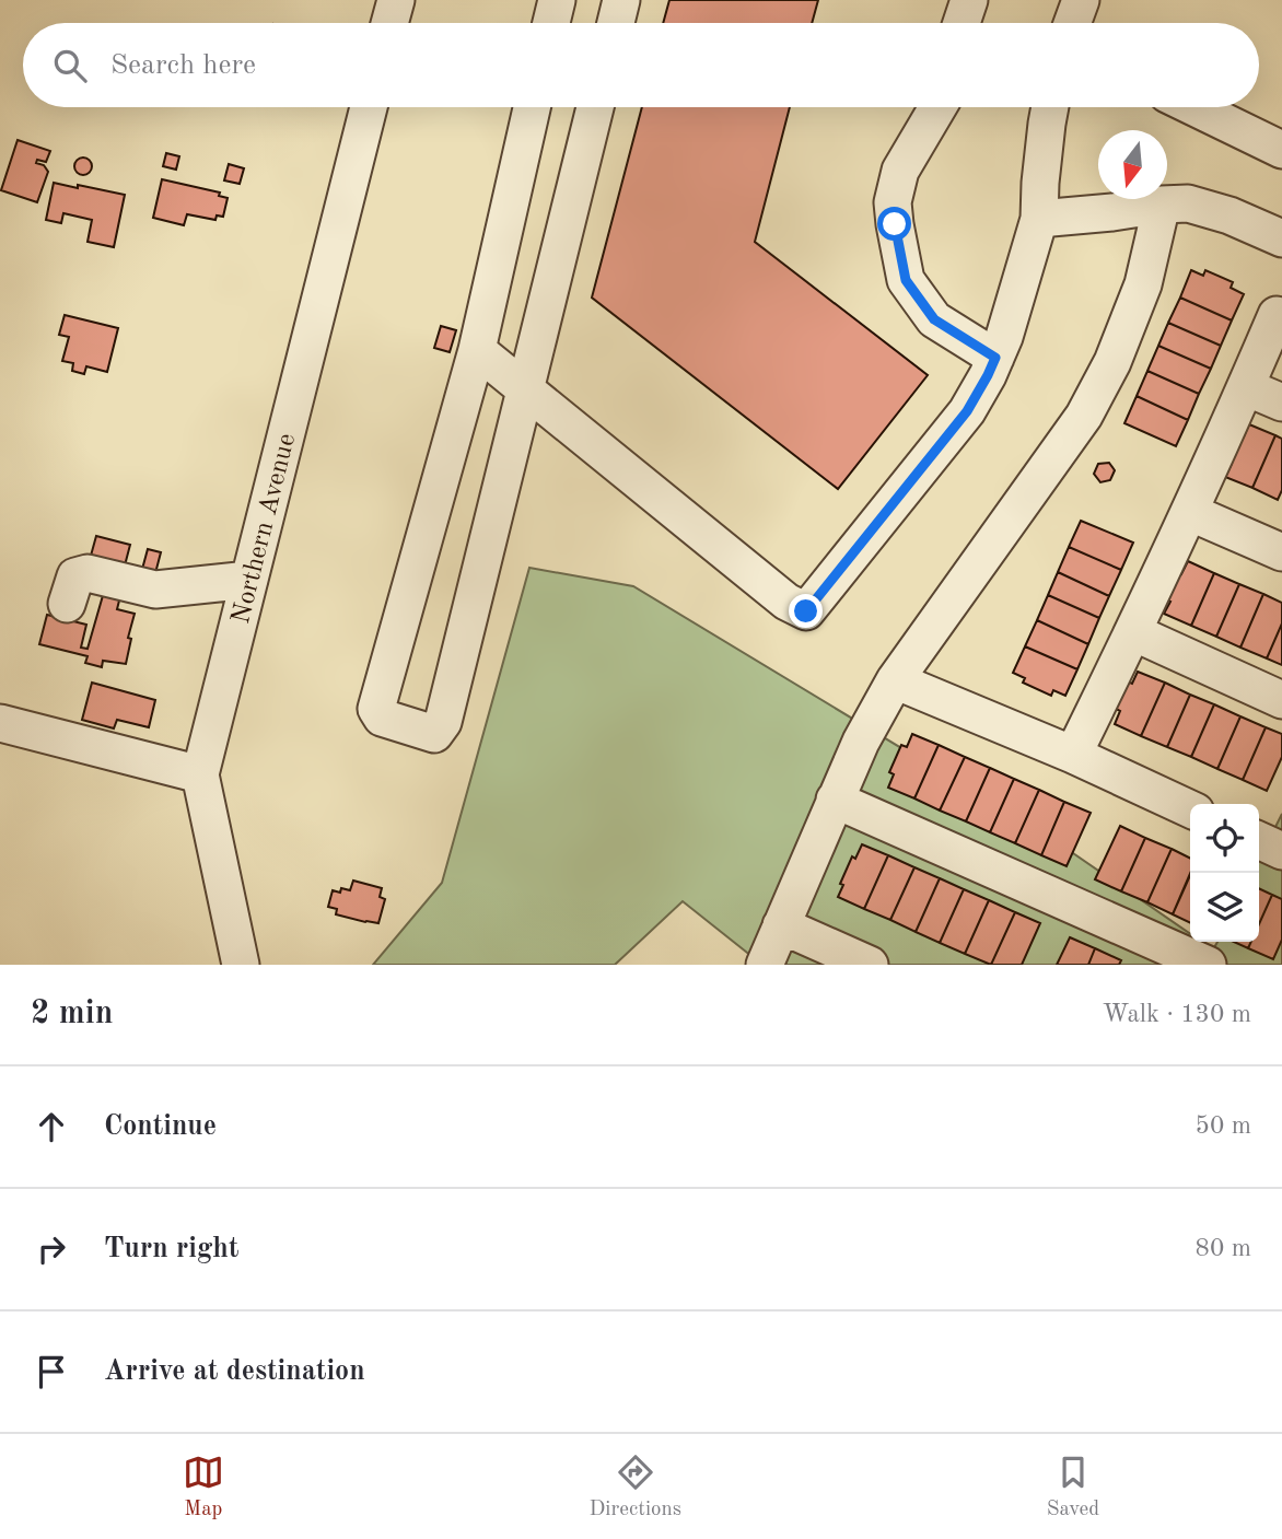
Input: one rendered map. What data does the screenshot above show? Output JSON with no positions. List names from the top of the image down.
{
  "streets": {
    "street": ["Northern Avenue"]
  },
  "north": "bottom",
  "page": {
    "search": "Search here",
    "heading": ["2 min", "Walk · 130 m"],
    "list": [
      ["Continue", "50 m"],
      ["Turn right", "80 m"],
      "Arrive at destination"
    ],
    "nav": ["Map", "Directions", "Saved"]
  }
}
